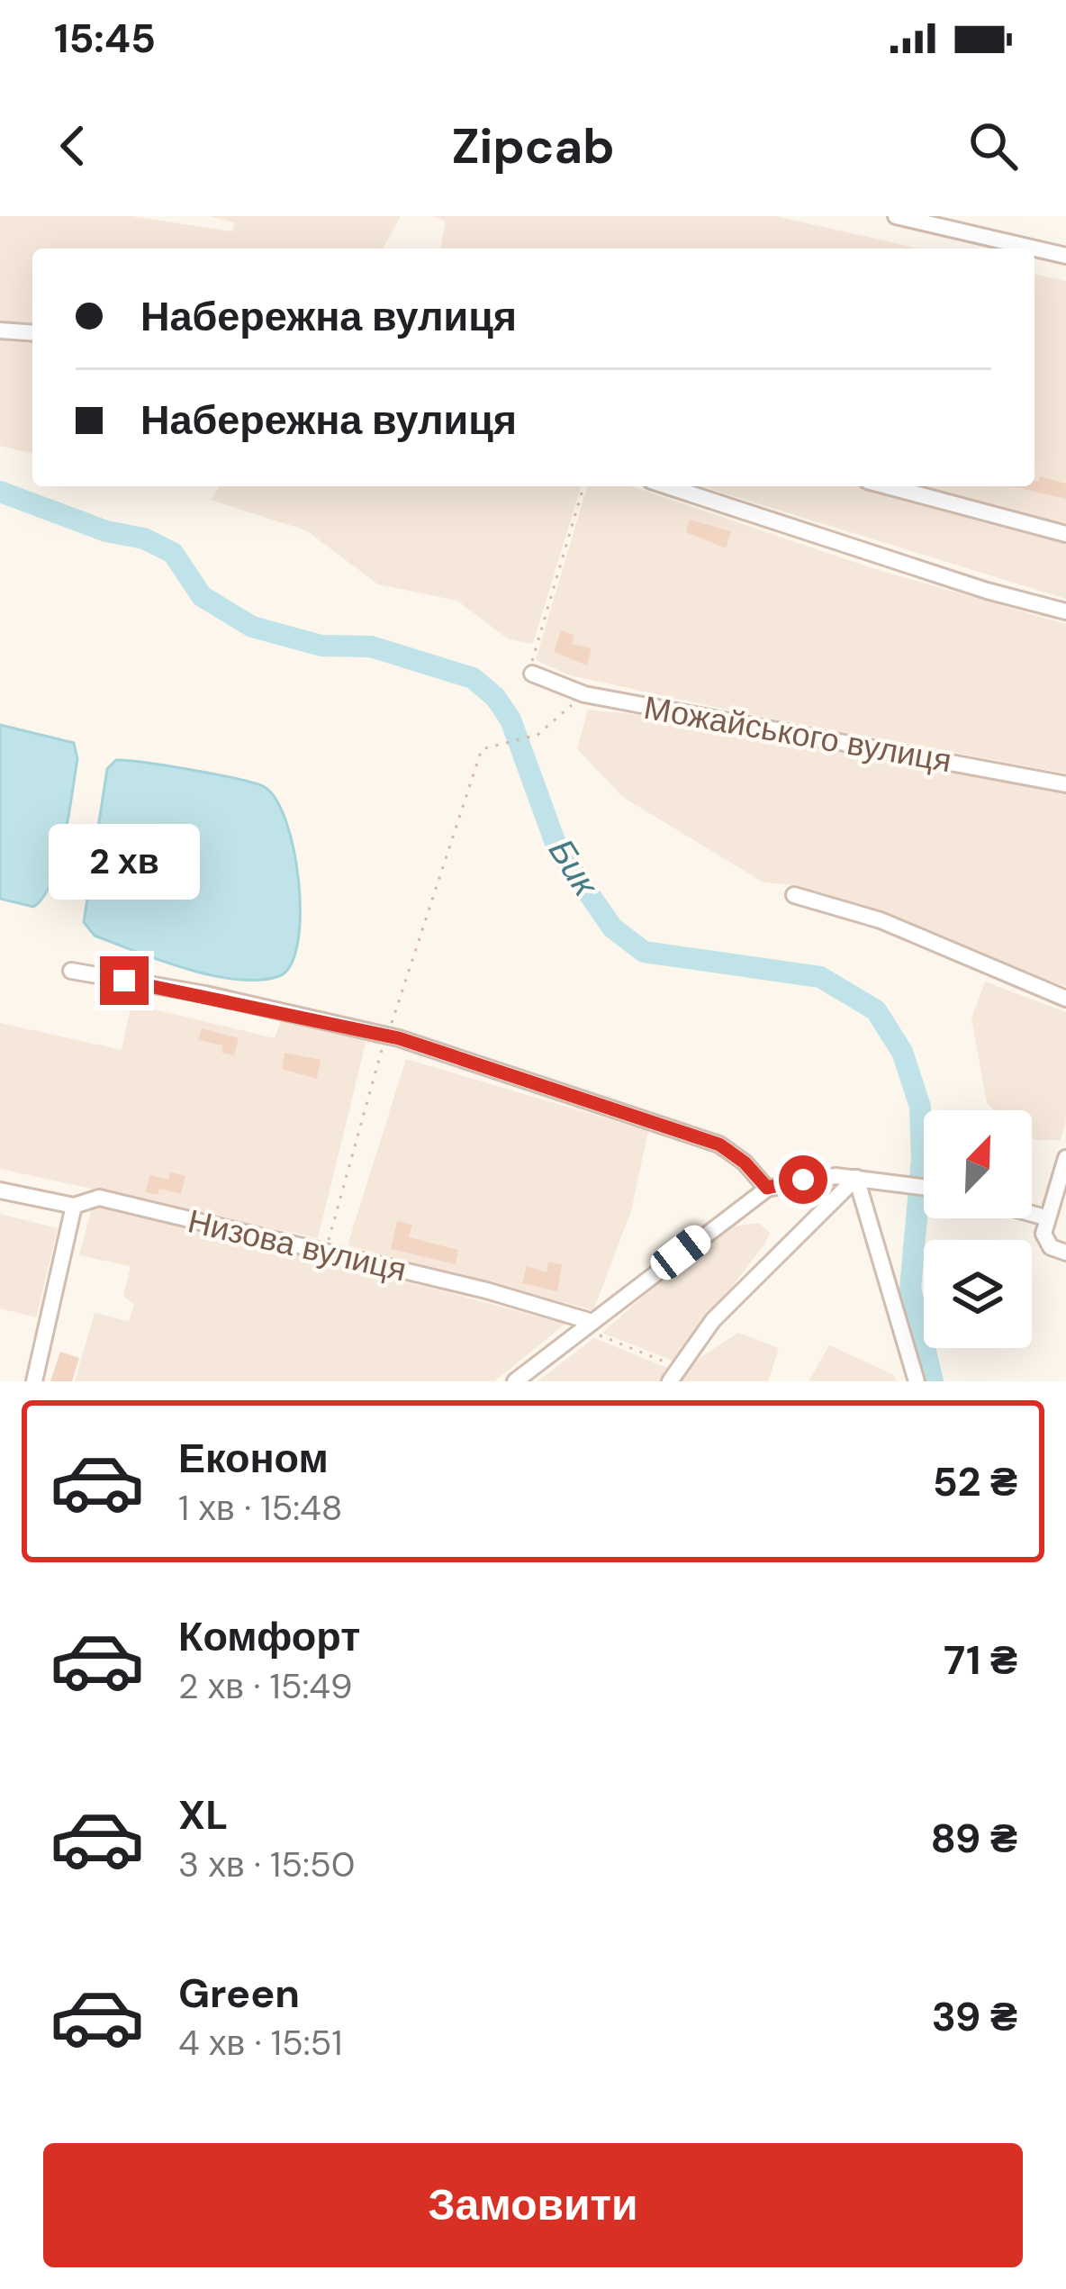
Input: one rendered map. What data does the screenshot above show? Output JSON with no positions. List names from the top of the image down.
{
  "streets": {
    "street": ["Можайського вулиця", "Низова вулиця"]
  },
  "water": ["Бик"],
  "north": "top right",
  "page": {
    "status": "15:45",
    "header": "Zipcab",
    "banner": ["Набережна вулиця", "Набережна вулиця"],
    "bubble": "2 хв",
    "list": [
      {
        "name": "Економ",
        "note": "1 хв · 15:48",
        "value": "52 ₴"
      },
      {
        "name": "Комфорт",
        "note": "2 хв · 15:49",
        "value": "71 ₴"
      },
      {
        "name": "XL",
        "note": "3 хв · 15:50",
        "value": "89 ₴"
      },
      {
        "name": "Green",
        "note": "4 хв · 15:51",
        "value": "39 ₴"
      }
    ],
    "buttons": "Замовити"
  }
}
